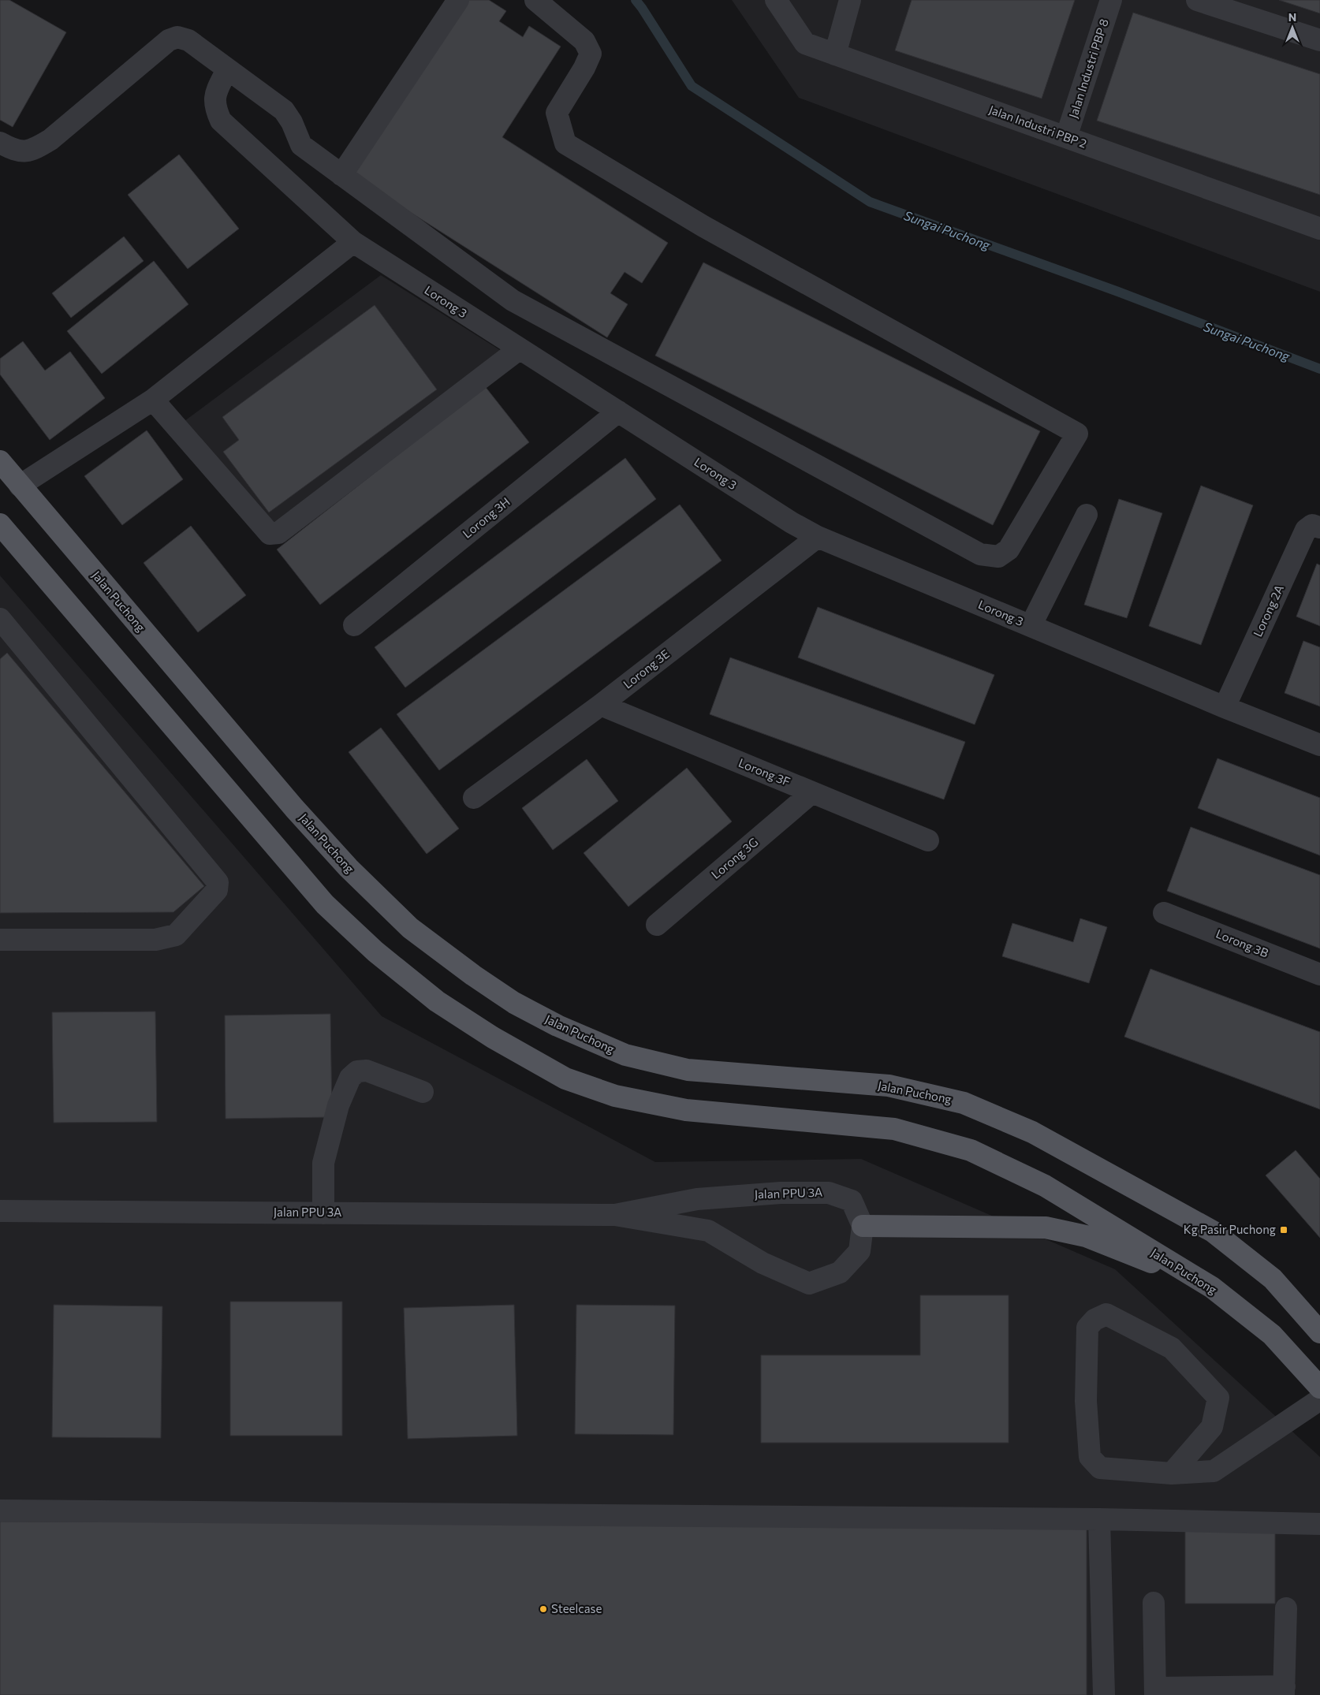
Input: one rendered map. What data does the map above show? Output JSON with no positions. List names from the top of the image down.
{
  "streets": {
    "main road": ["Jalan Puchong"],
    "street": [
      "Jalan Industri PBP 8",
      "Jalan Industri PBP 2",
      "Lorong 3",
      "Lorong 3H",
      "Lorong 2A",
      "Lorong 3E",
      "Lorong 3F",
      "Lorong 3G",
      "Lorong 3B",
      "Jalan PPU 3A"
    ]
  },
  "crossings": [
    ["Jalan Industri PBP 8", "Jalan Industri PBP 2"],
    ["Lorong 3", "Lorong 3H"],
    ["Lorong 3", "Lorong 2A"],
    ["Lorong 3", "Lorong 3E"],
    ["Lorong 3E", "Lorong 3F"],
    ["Lorong 3F", "Lorong 3G"]
  ],
  "water": ["Sungai Puchong"],
  "places": {
    "transit": ["Kg Pasir Puchong"],
    "other": ["Steelcase"]
  },
  "north": "top"
}
